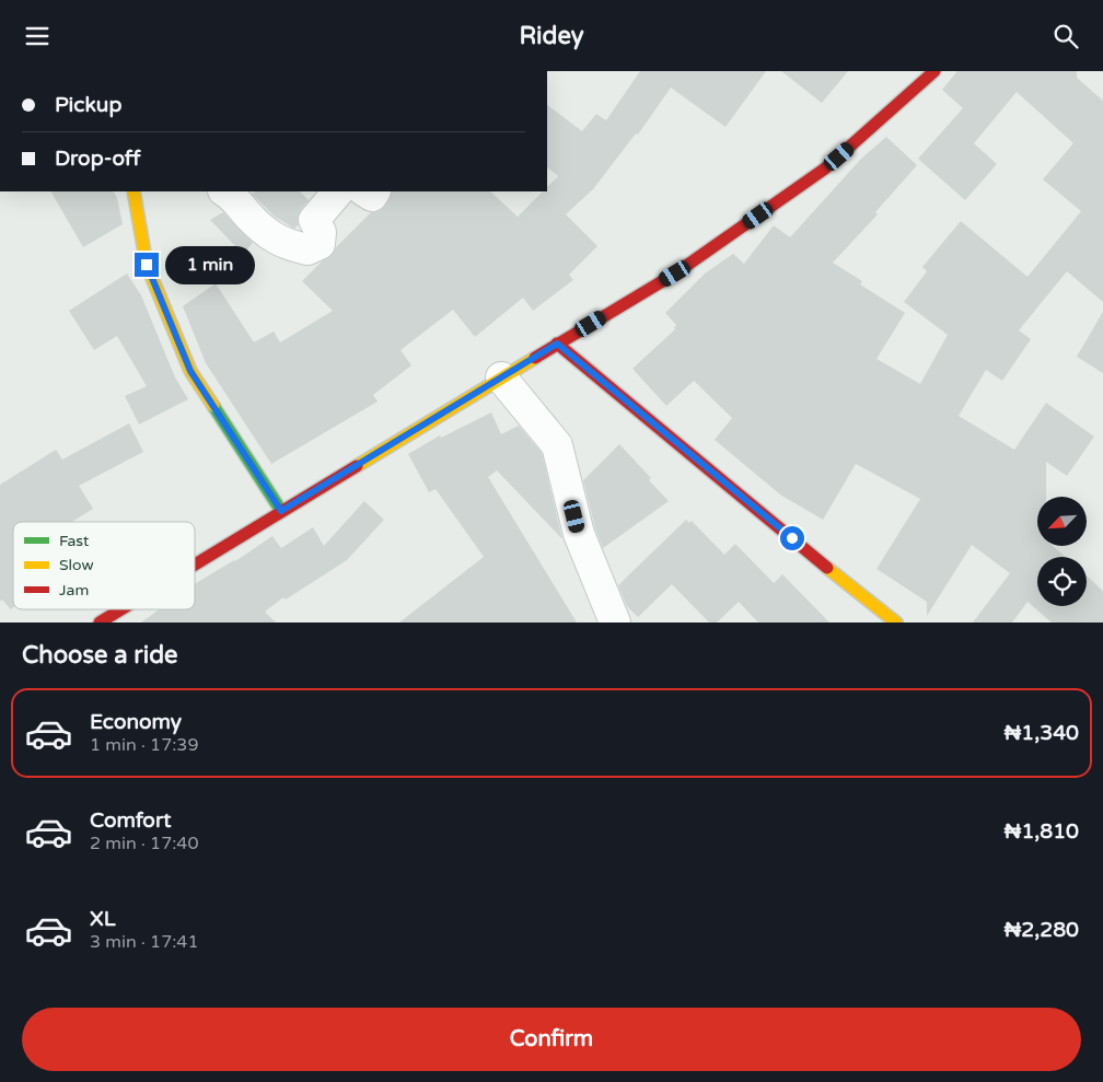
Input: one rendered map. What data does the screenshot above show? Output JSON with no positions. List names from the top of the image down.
{
  "legend": ["Fast", "Slow", "Jam"],
  "north": "bottom left",
  "page": {
    "header": "Ridey",
    "banner": ["Pickup", "Drop-off"],
    "bubble": "1 min",
    "heading": "Choose a ride",
    "list": [
      {
        "name": "Economy",
        "note": "1 min · 17:39",
        "value": "₦1,340"
      },
      {
        "name": "Comfort",
        "note": "2 min · 17:40",
        "value": "₦1,810"
      },
      {
        "name": "XL",
        "note": "3 min · 17:41",
        "value": "₦2,280"
      }
    ],
    "buttons": "Confirm"
  }
}
